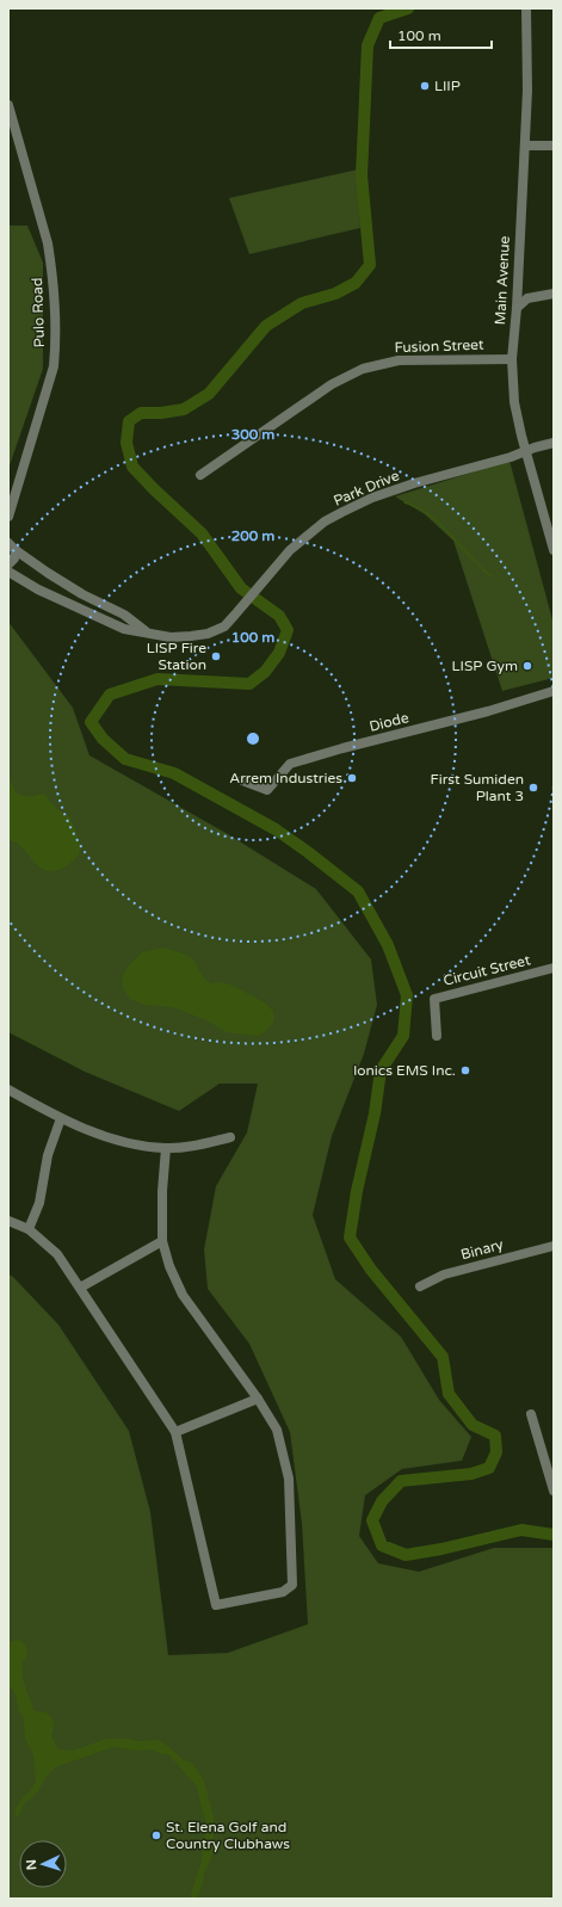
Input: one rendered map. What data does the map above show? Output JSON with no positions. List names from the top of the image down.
{
  "streets": {
    "street": [
      "Main Avenue",
      "Pulo Road",
      "Fusion Street",
      "Park Drive",
      "Diode",
      "Circuit Street",
      "Binary"
    ]
  },
  "crossings": [
    ["Main Avenue", "Fusion Street"],
    ["Main Avenue", "Park Drive"]
  ],
  "places": [
    "LIIP",
    "LISP Fire Station",
    "LISP Gym",
    "Arrem Industries",
    "First Sumiden Plant 3",
    "Ionics EMS Inc.",
    "St. Elena Golf and Country Clubhaws"
  ],
  "scale_bar": "100 m",
  "north": "left",
  "rings": ["300 m", "200 m", "100 m"]
}
